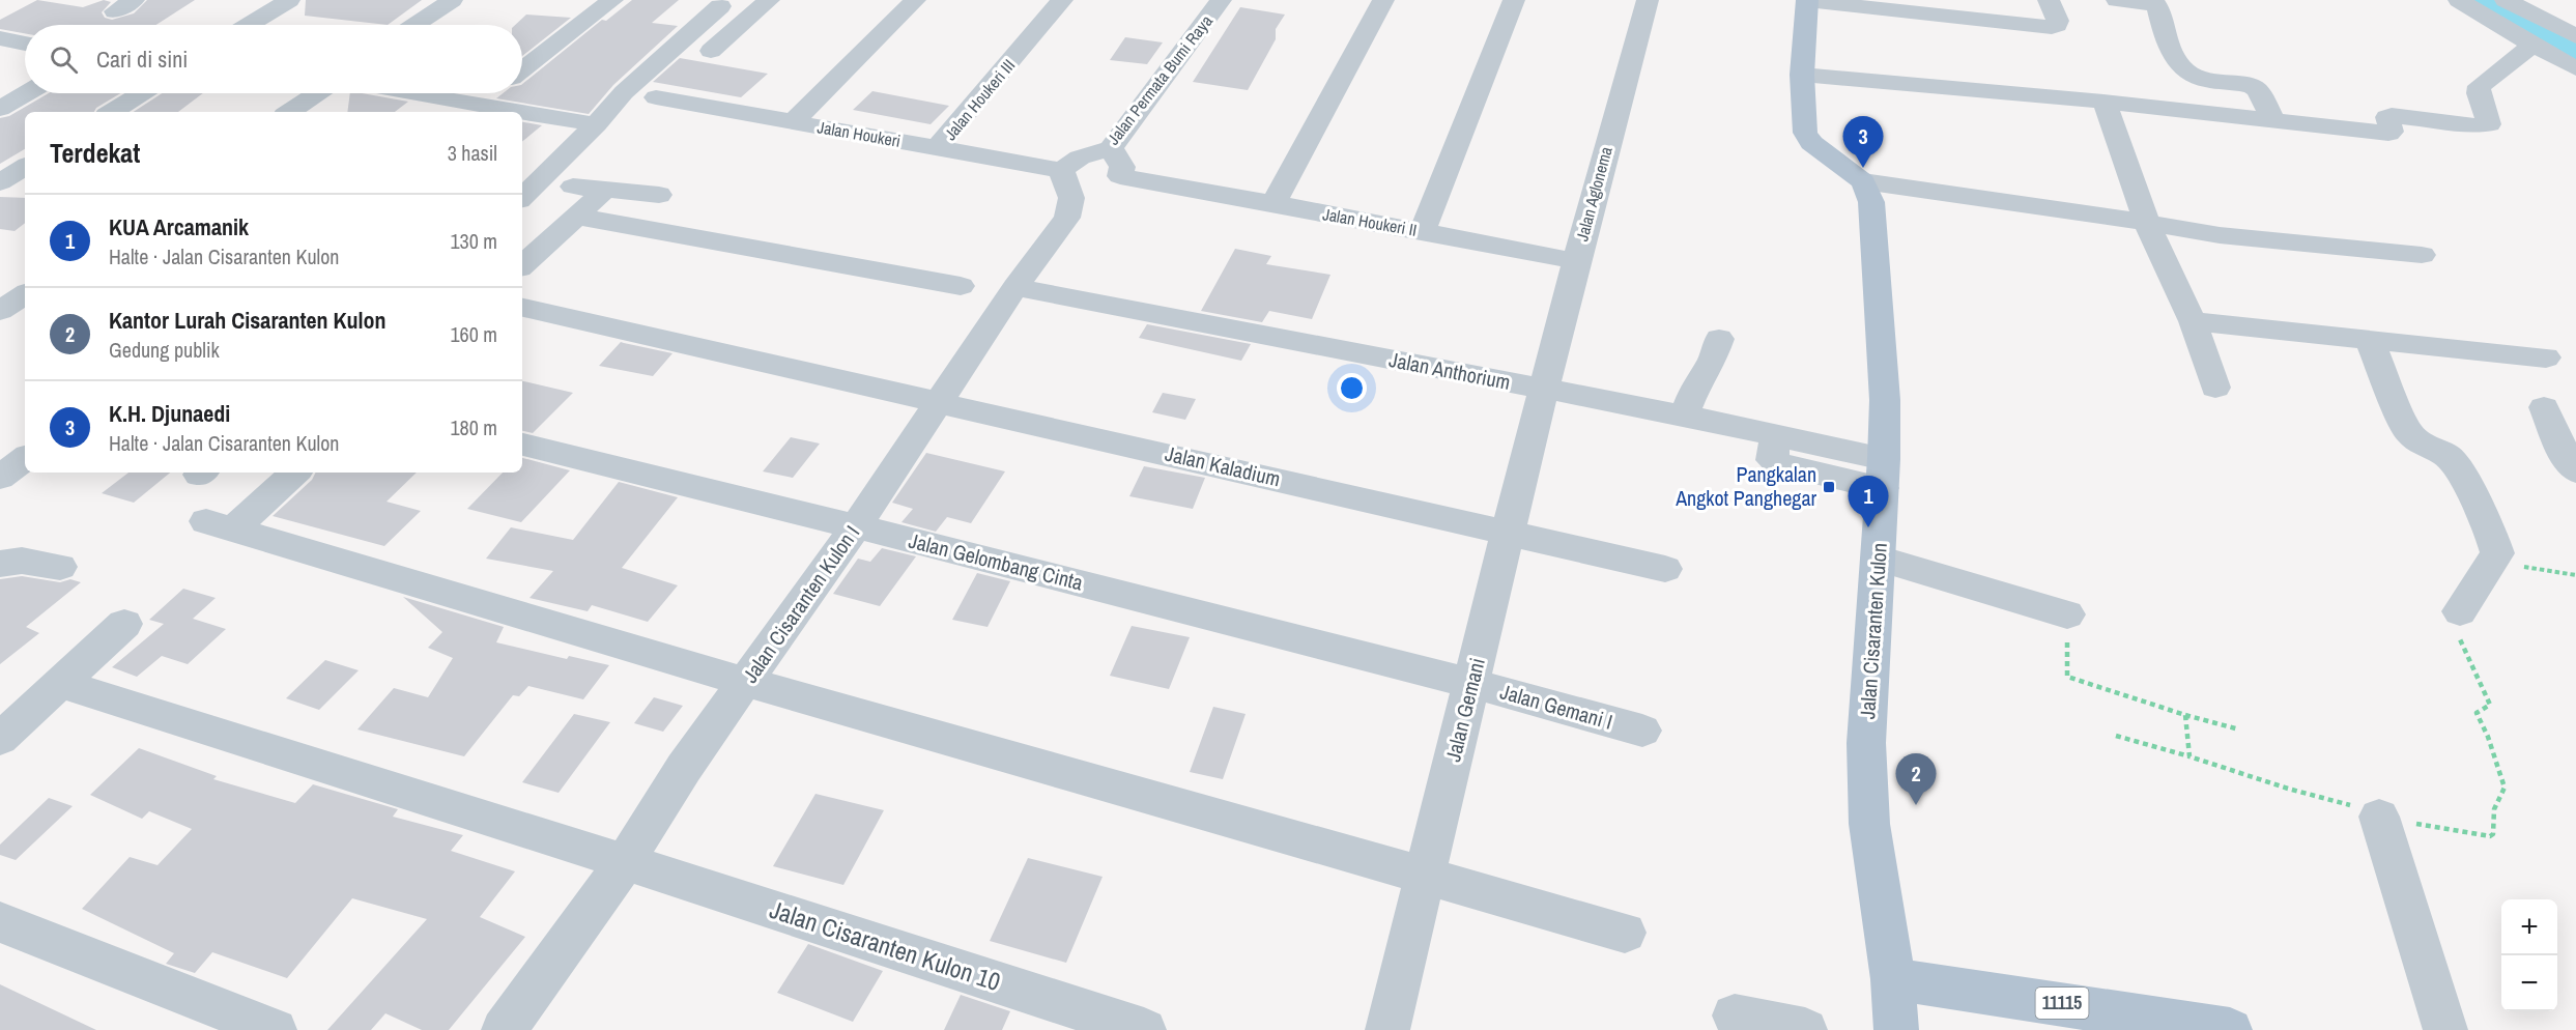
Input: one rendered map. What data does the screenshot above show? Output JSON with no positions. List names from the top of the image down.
{
  "streets": {
    "main road": ["Jalan Cisaranten Kulon", "11115"],
    "street": [
      "Jalan Permata Bumi Raya",
      "Jalan Houkeri III",
      "Jalan Houkeri",
      "Jalan Aglonema",
      "Jalan Houkeri II",
      "Jalan Anthorium",
      "Jalan Kaladium",
      "Jalan Gelombang Cinta",
      "Jalan Cisaranten Kulon I",
      "Jalan Gemani I",
      "Jalan Gemani",
      "Jalan Cisaranten Kulon 10"
    ]
  },
  "crossings": [
    ["Jalan Permata Bumi Raya", "Jalan Houkeri"],
    ["Jalan Permata Bumi Raya", "Jalan Houkeri II"],
    ["Jalan Permata Bumi Raya", "Jalan Cisaranten Kulon I"],
    ["Jalan Houkeri III", "Jalan Houkeri"],
    ["Jalan Houkeri", "Jalan Houkeri II"],
    ["Jalan Houkeri", "Jalan Cisaranten Kulon I"],
    ["Jalan Aglonema", "Jalan Houkeri II"],
    ["Jalan Aglonema", "Jalan Anthorium"],
    ["Jalan Aglonema", "Jalan Gemani"],
    ["Jalan Houkeri II", "Jalan Cisaranten Kulon I"],
    ["Jalan Anthorium", "Jalan Cisaranten Kulon I"],
    ["Jalan Anthorium", "Jalan Cisaranten Kulon"],
    ["Jalan Anthorium", "Jalan Gemani"],
    ["Jalan Kaladium", "Jalan Cisaranten Kulon I"],
    ["Jalan Kaladium", "Jalan Gemani"],
    ["Jalan Gelombang Cinta", "Jalan Cisaranten Kulon I"],
    ["Jalan Gelombang Cinta", "Jalan Gemani I"],
    ["Jalan Gelombang Cinta", "Jalan Gemani"],
    ["Jalan Cisaranten Kulon I", "Jalan Cisaranten Kulon 10"],
    ["Jalan Cisaranten Kulon", "11115"],
    ["Jalan Gemani I", "Jalan Gemani"]
  ],
  "places": {
    "transit": ["Pangkalan Angkot Panghegar"]
  },
  "page": {
    "search": "Cari di sini",
    "heading": ["Terdekat", "3 hasil"],
    "pins": ["3", "1", "2"],
    "list": [
      {
        "mark": "1",
        "name": "KUA Arcamanik",
        "note": "Halte · Jalan Cisaranten Kulon",
        "value": "130 m"
      },
      {
        "mark": "2",
        "name": "Kantor Lurah Cisaranten Kulon",
        "note": "Gedung publik",
        "value": "160 m"
      },
      {
        "mark": "3",
        "name": "K.H. Djunaedi",
        "note": "Halte · Jalan Cisaranten Kulon",
        "value": "180 m"
      }
    ],
    "map_buttons": ["+", "−"]
  }
}
